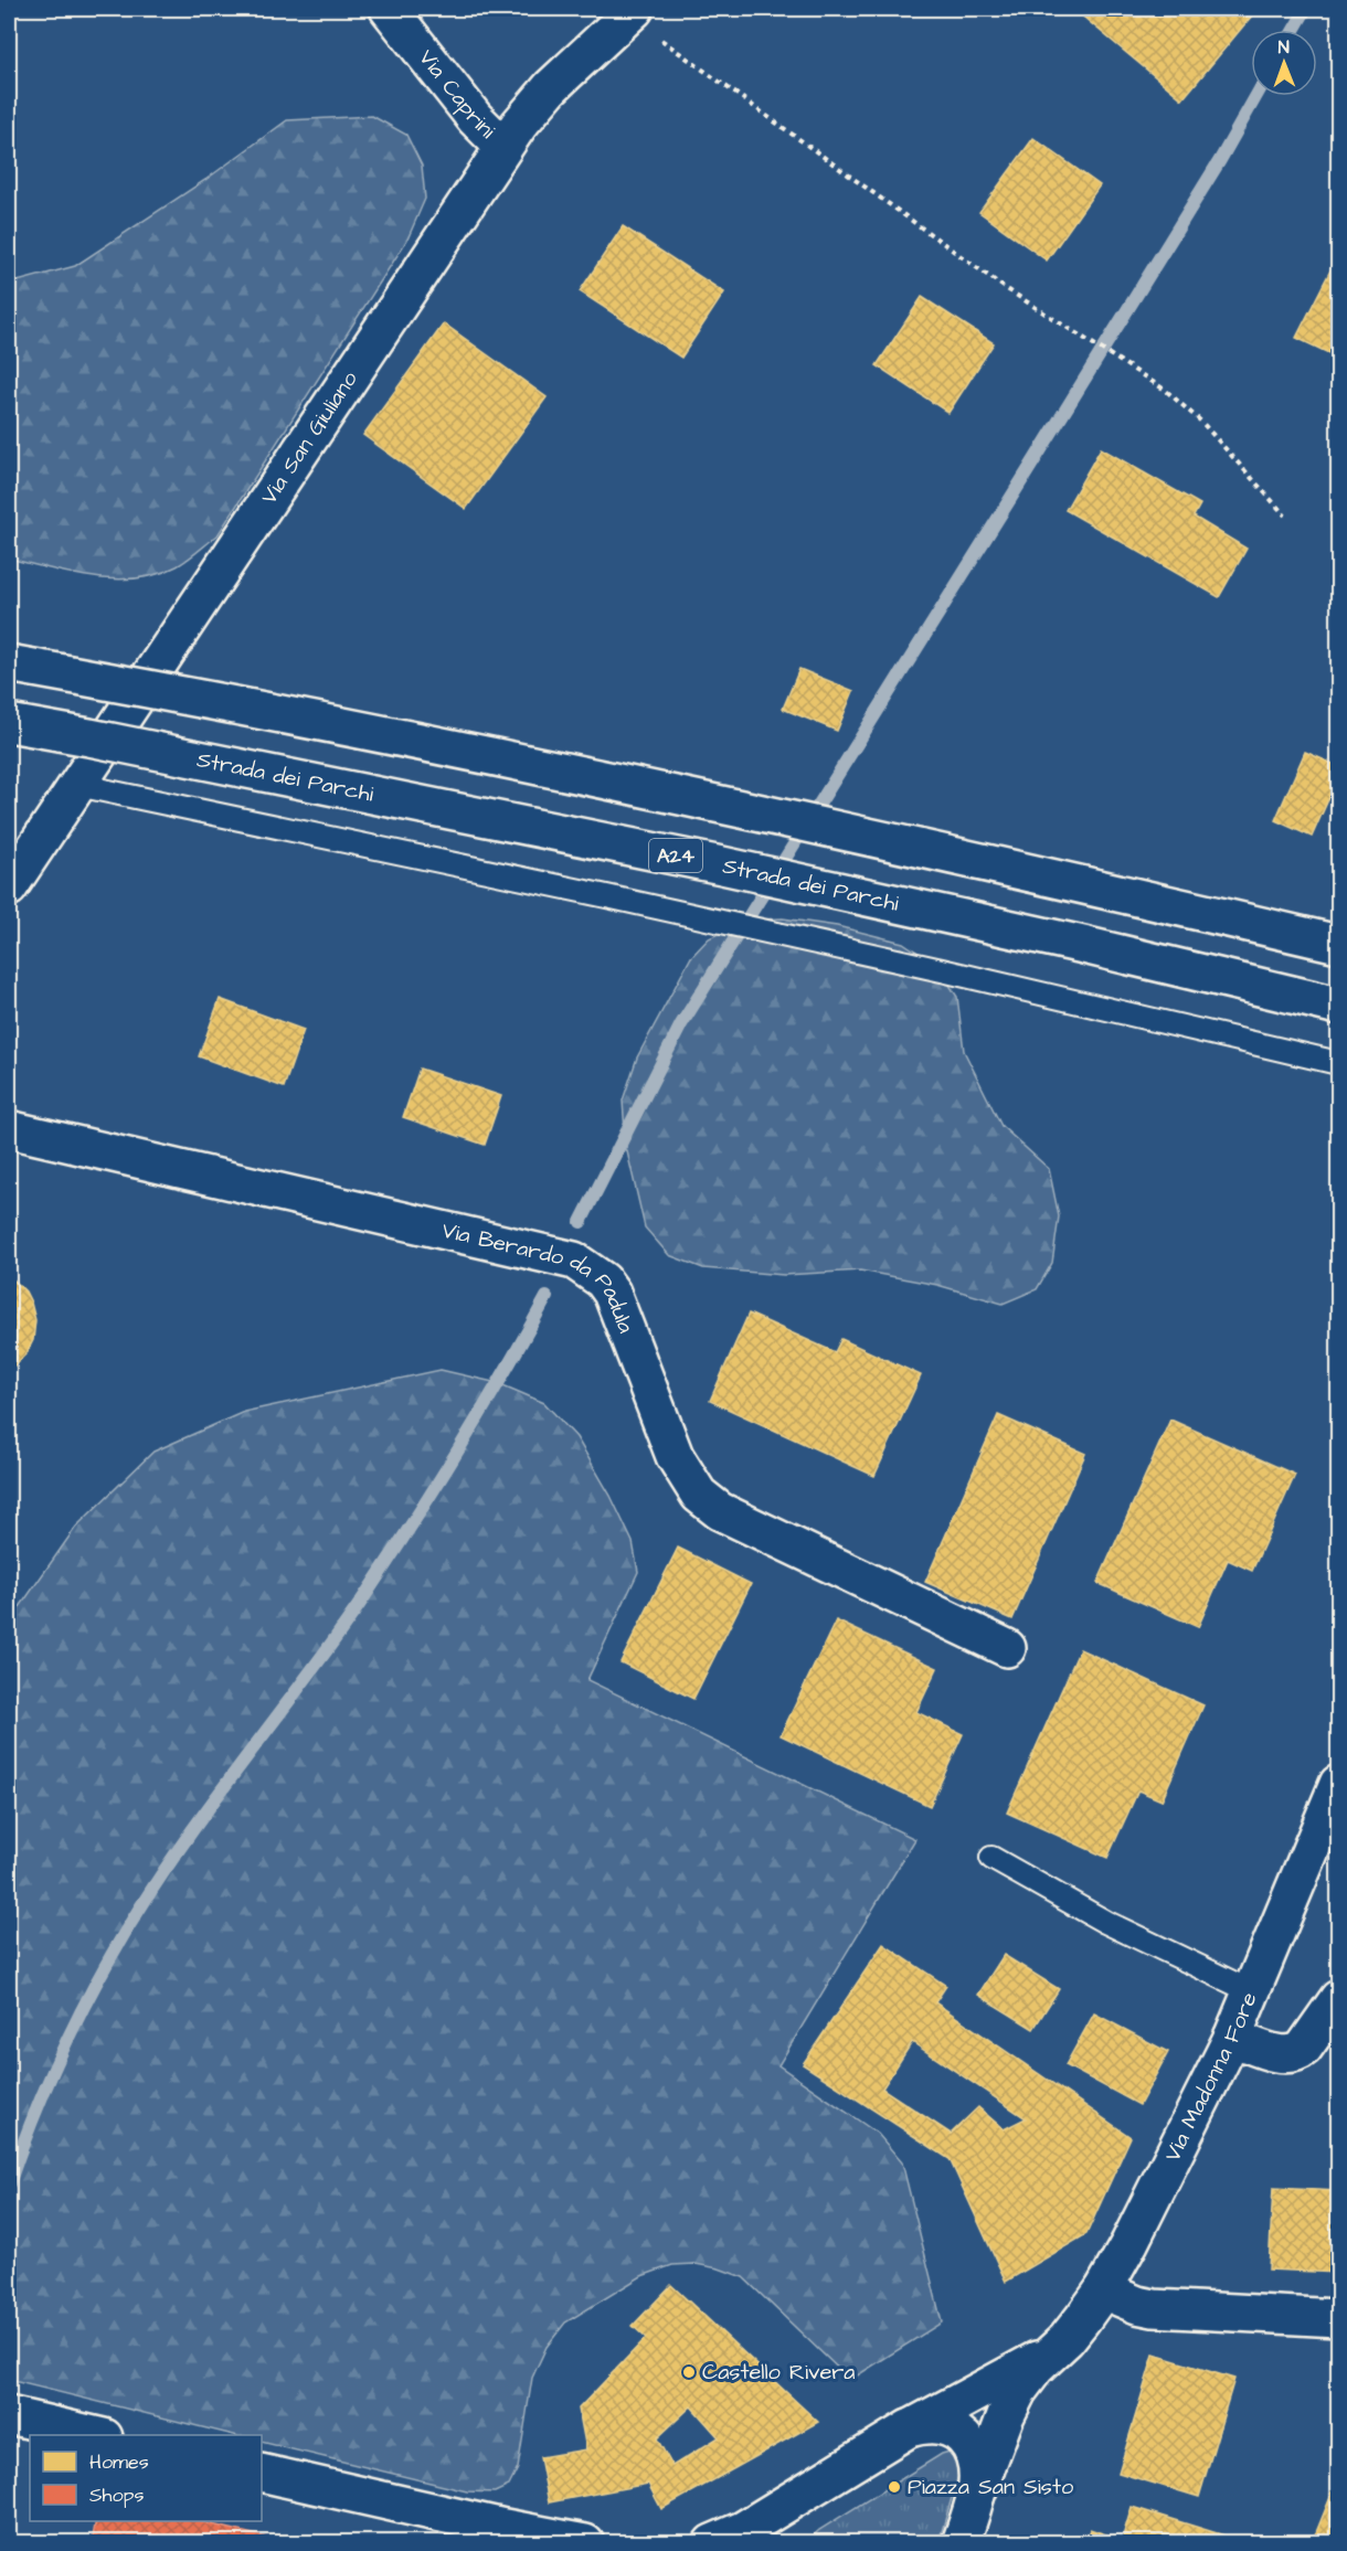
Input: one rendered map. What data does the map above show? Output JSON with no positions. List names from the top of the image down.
{
  "streets": {
    "main road": [
      "Via Caprini",
      "Via San Giuliano",
      "Strada dei Parchi",
      "A24",
      "Via Berardo da Padula",
      "Via Madonna Fore"
    ]
  },
  "crossings": [
    ["Via Caprini", "Via San Giuliano"]
  ],
  "places": ["Castello Rivera", "Piazza San Sisto"],
  "legend": ["Homes", "Shops"],
  "north": "top"
}
